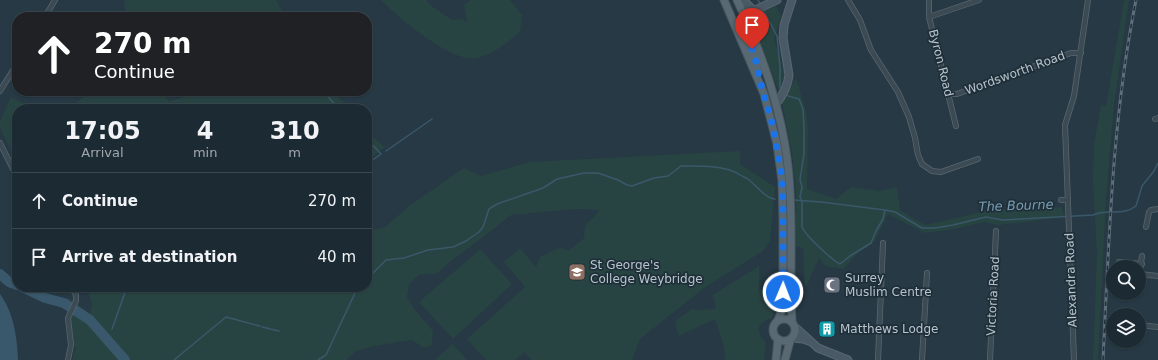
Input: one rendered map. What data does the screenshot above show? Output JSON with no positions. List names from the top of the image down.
{
  "streets": {
    "street": [
      "Byron Road",
      "Wordsworth Road",
      "Alexandra Road",
      "Victoria Road"
    ]
  },
  "crossings": [
    ["Byron Road", "Wordsworth Road"],
    ["Wordsworth Road", "Alexandra Road"]
  ],
  "water": ["The Bourne"],
  "places": {
    "school or university": ["St George's College Weybridge"],
    "mosque": ["Surrey Muslim Centre"],
    "building": ["Matthews Lodge"]
  },
  "page": {
    "turn": ["270 m", "Continue"],
    "eta": [
      "17:05",
      "Arrival",
      "4",
      "min",
      "310",
      "m"
    ],
    "list": [
      {
        "name": "Continue",
        "value": "270 m"
      },
      {
        "name": "Arrive at destination",
        "value": "40 m"
      }
    ]
  }
}
